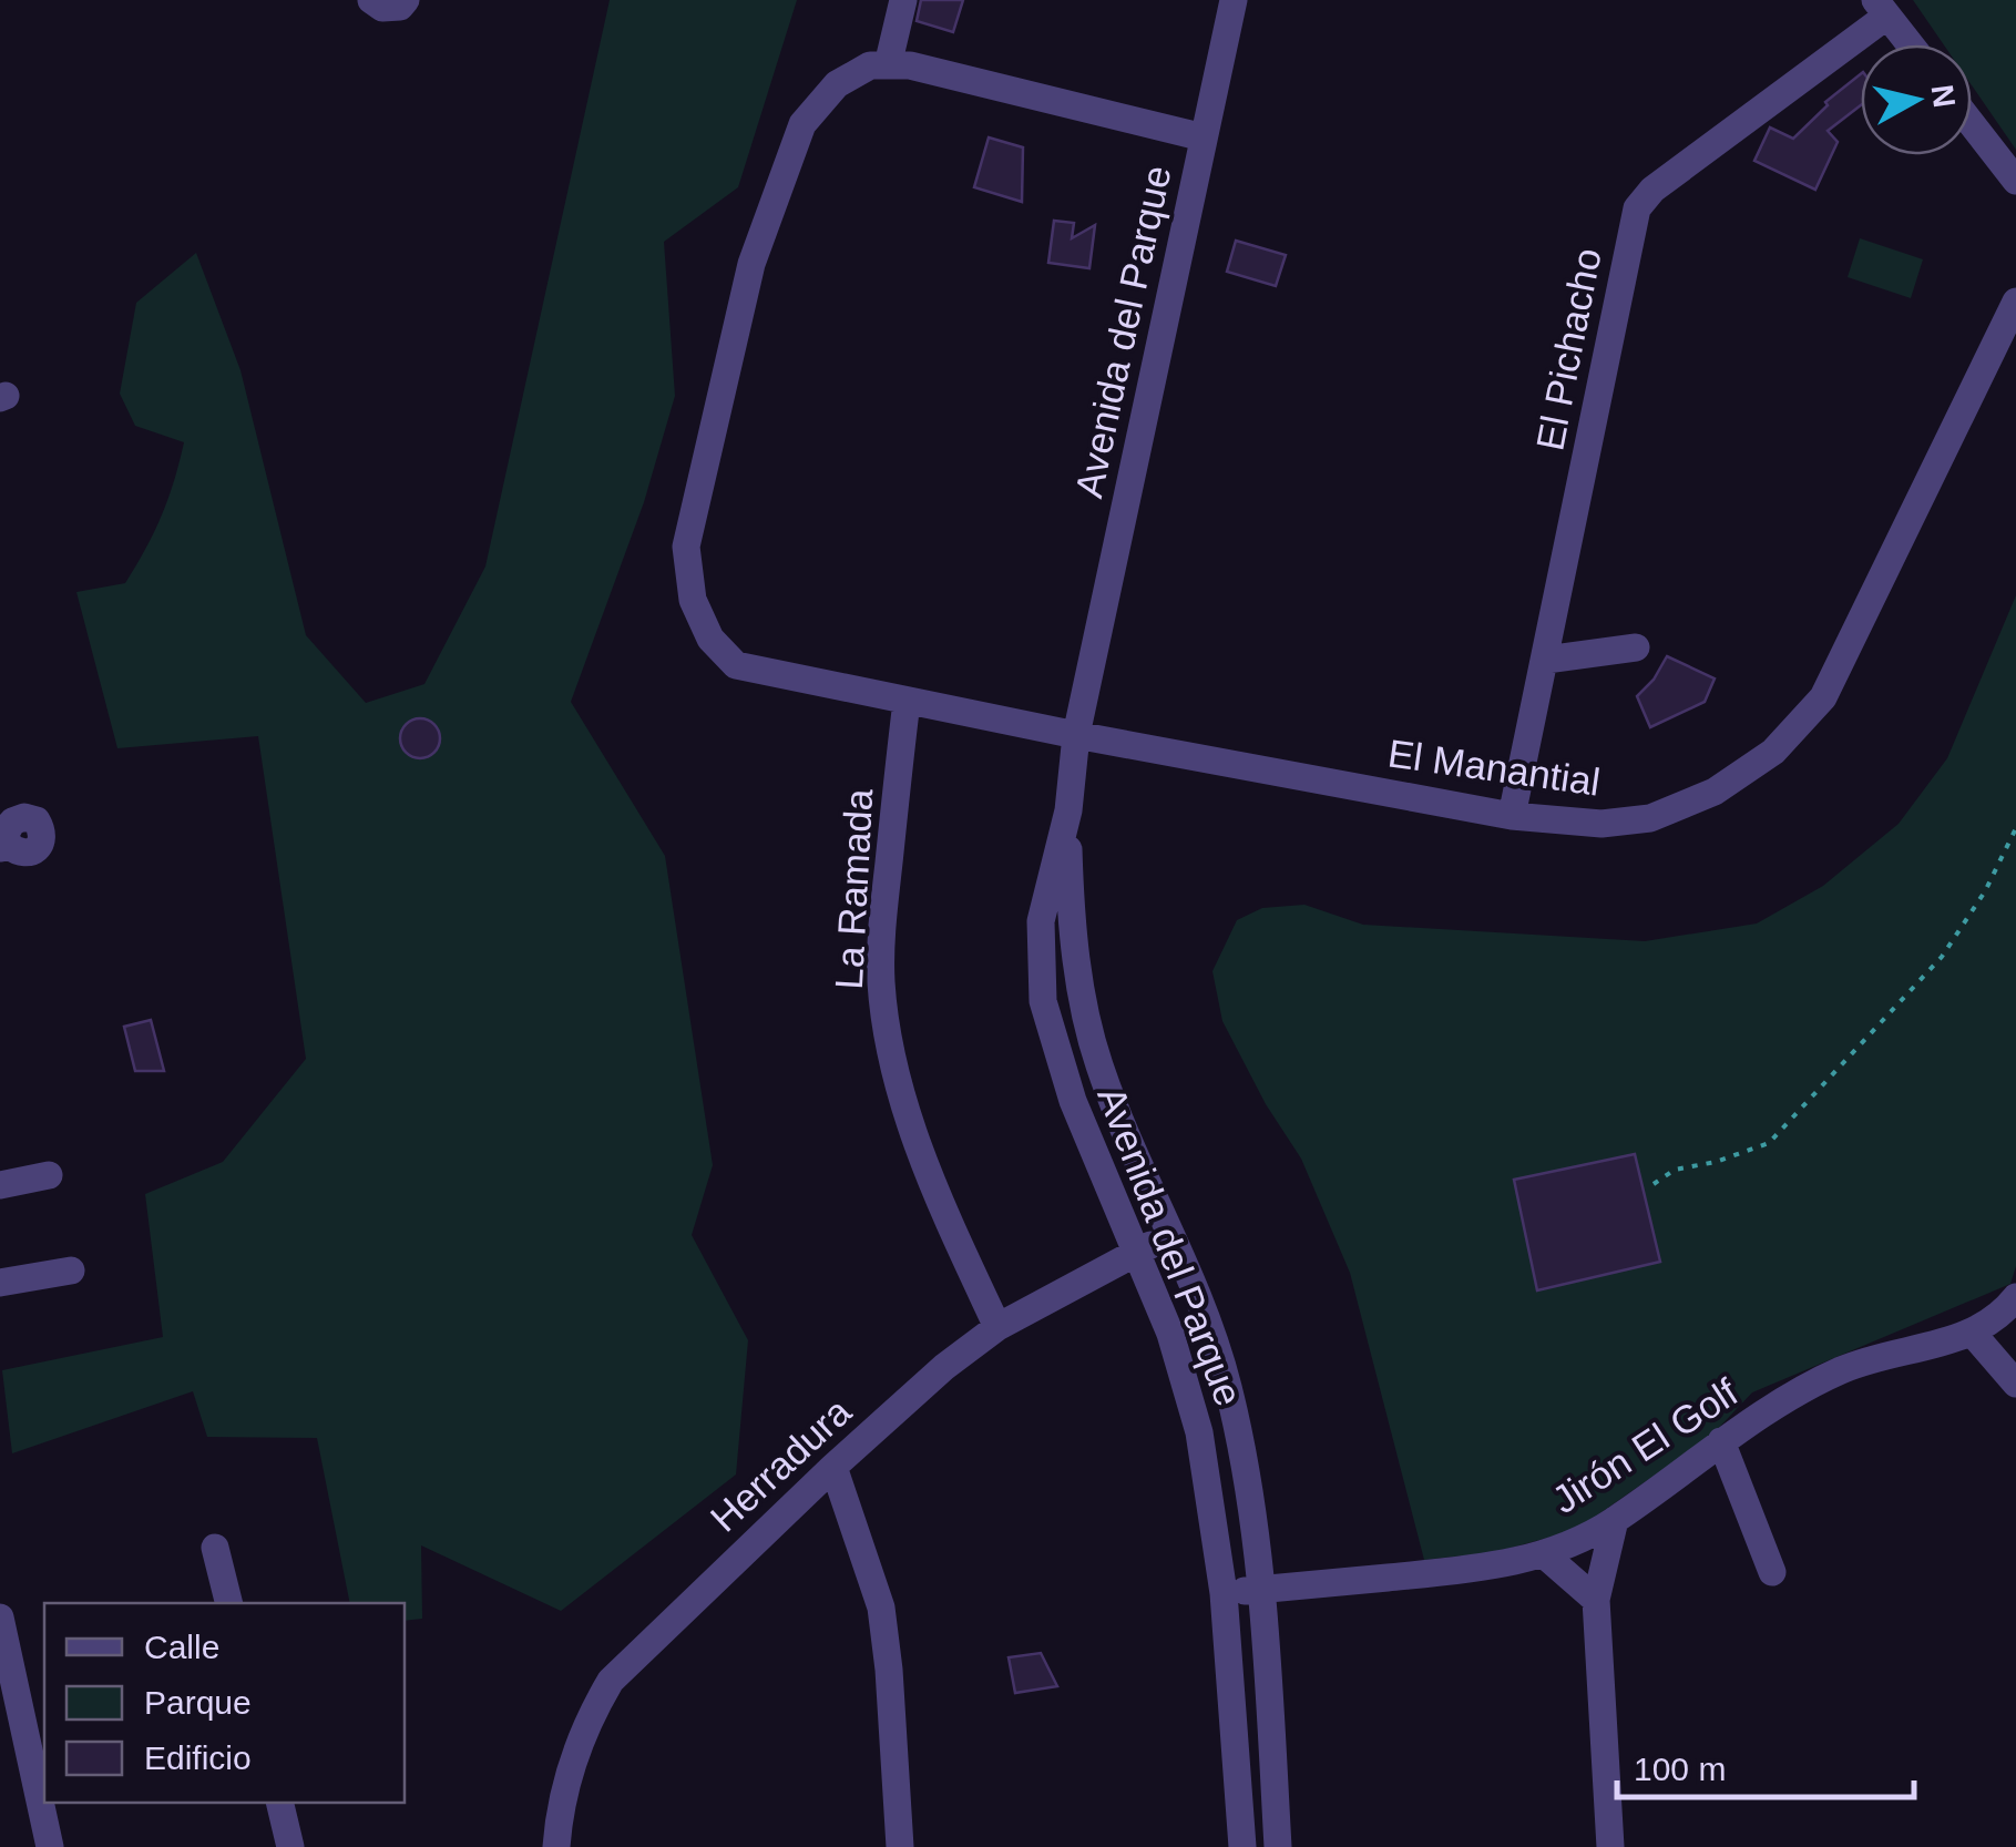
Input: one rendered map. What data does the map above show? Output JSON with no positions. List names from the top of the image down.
{
  "streets": {
    "street": [
      "Avenida del Parque",
      "El Pichacho",
      "El Manantial",
      "La Ramada",
      "Jirón El Golf",
      "Herradura"
    ]
  },
  "crossings": [
    ["Avenida del Parque", "El Manantial"],
    ["Avenida del Parque", "Jirón El Golf"],
    ["Avenida del Parque", "Herradura"],
    ["El Pichacho", "El Manantial"],
    ["El Manantial", "La Ramada"],
    ["La Ramada", "Herradura"]
  ],
  "legend": ["Calle", "Parque", "Edificio"],
  "scale_bar": "100 m",
  "north": "right"
}
